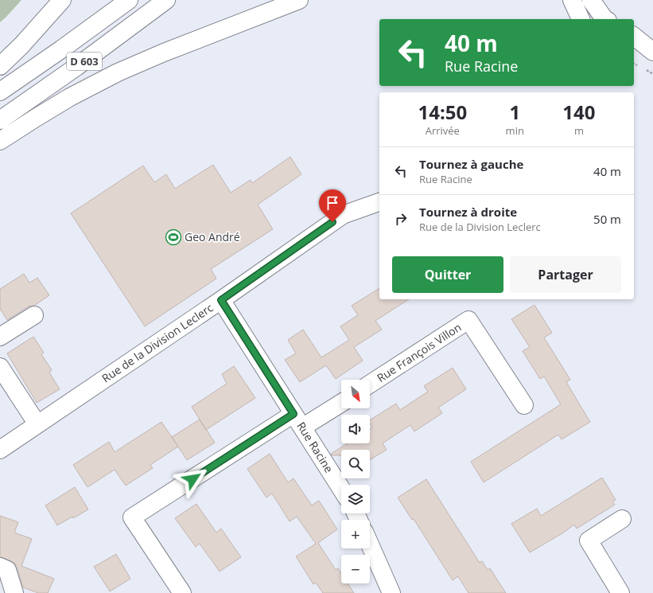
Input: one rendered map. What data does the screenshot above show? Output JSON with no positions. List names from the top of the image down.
{
  "streets": {
    "main road": [
      "D 603",
      "Rue de la Division Leclerc",
      "Rue François Villon",
      "Rue Racine"
    ]
  },
  "crossings": [
    ["Rue de la Division Leclerc", "Rue Racine"]
  ],
  "places": {
    "sports": ["Geo André"]
  },
  "north": "bottom right",
  "page": {
    "turn": ["40 m", "Rue Racine"],
    "eta": [
      "14:50",
      "Arrivée",
      "1",
      "min",
      "140",
      "m"
    ],
    "list": [
      {
        "name": "Tournez à gauche",
        "note": "Rue Racine",
        "value": "40 m"
      },
      {
        "name": "Tournez à droite",
        "note": "Rue de la Division Leclerc",
        "value": "50 m"
      }
    ],
    "buttons": ["Quitter", "Partager"],
    "map_buttons": ["+", "−"]
  }
}
